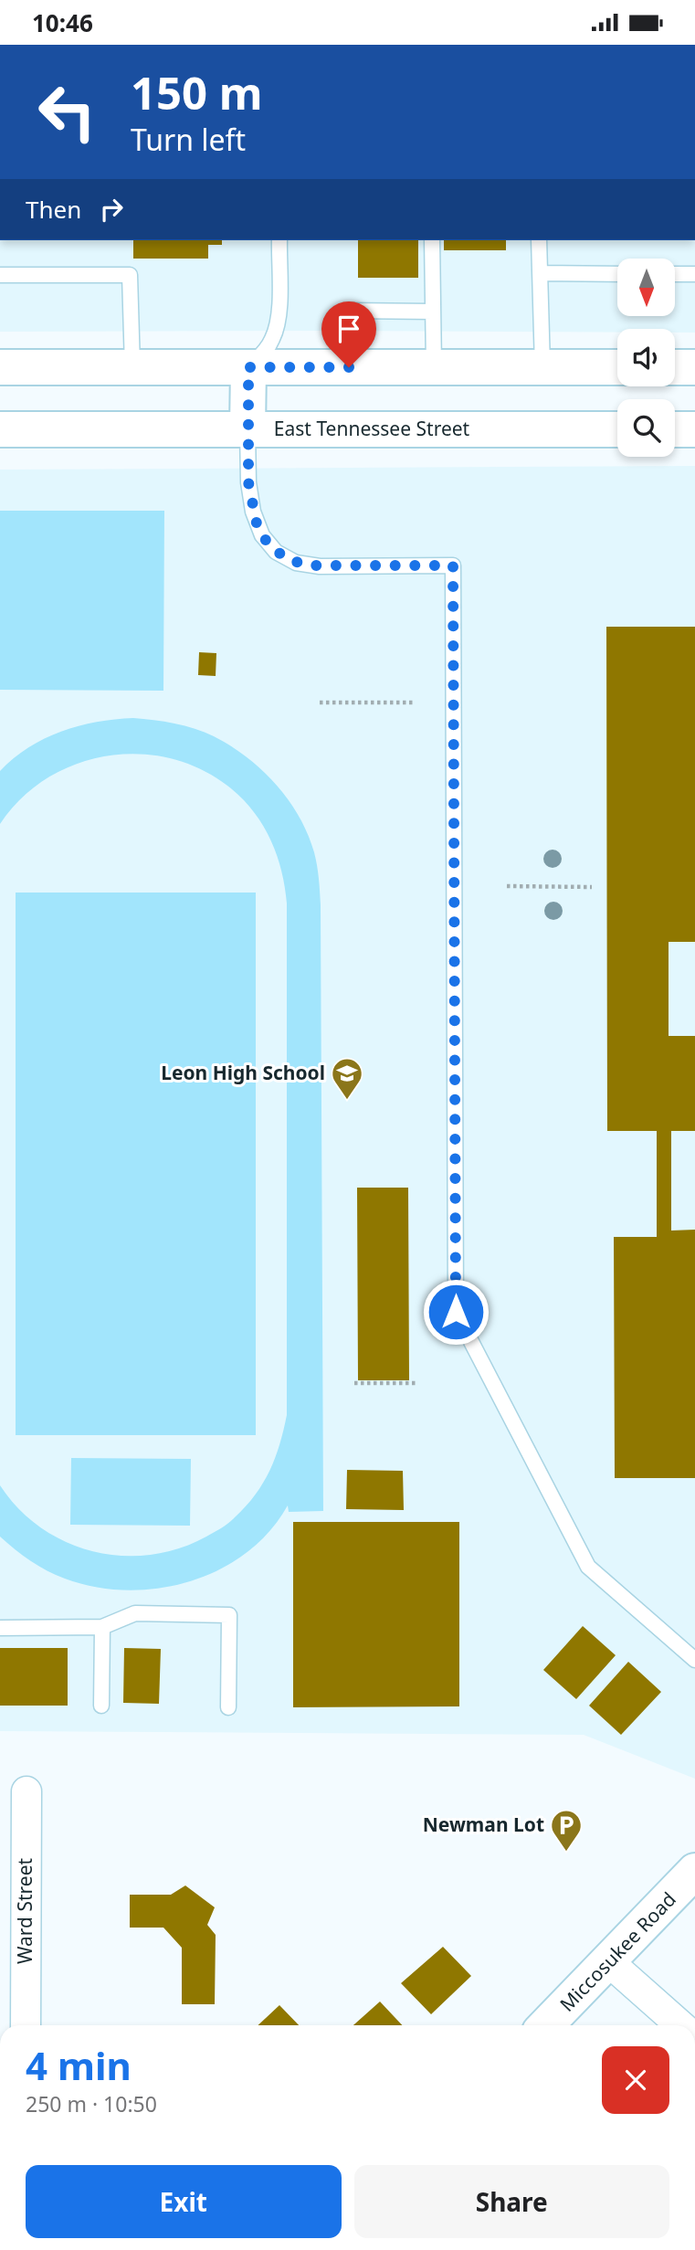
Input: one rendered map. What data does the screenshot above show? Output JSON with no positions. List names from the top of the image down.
{
  "streets": {
    "main road": ["East Tennessee Street", "Miccosukee Road"],
    "street": ["Ward Street"]
  },
  "places": {
    "school or university": ["Leon High School"],
    "parking": ["Newman Lot"]
  },
  "north": "bottom",
  "page": {
    "status": "10:46",
    "turn": ["150 m", "Turn left"],
    "then": "Then",
    "heading": ["4 min", "250 m · 10:50"],
    "buttons": ["Exit", "Share"]
  }
}
